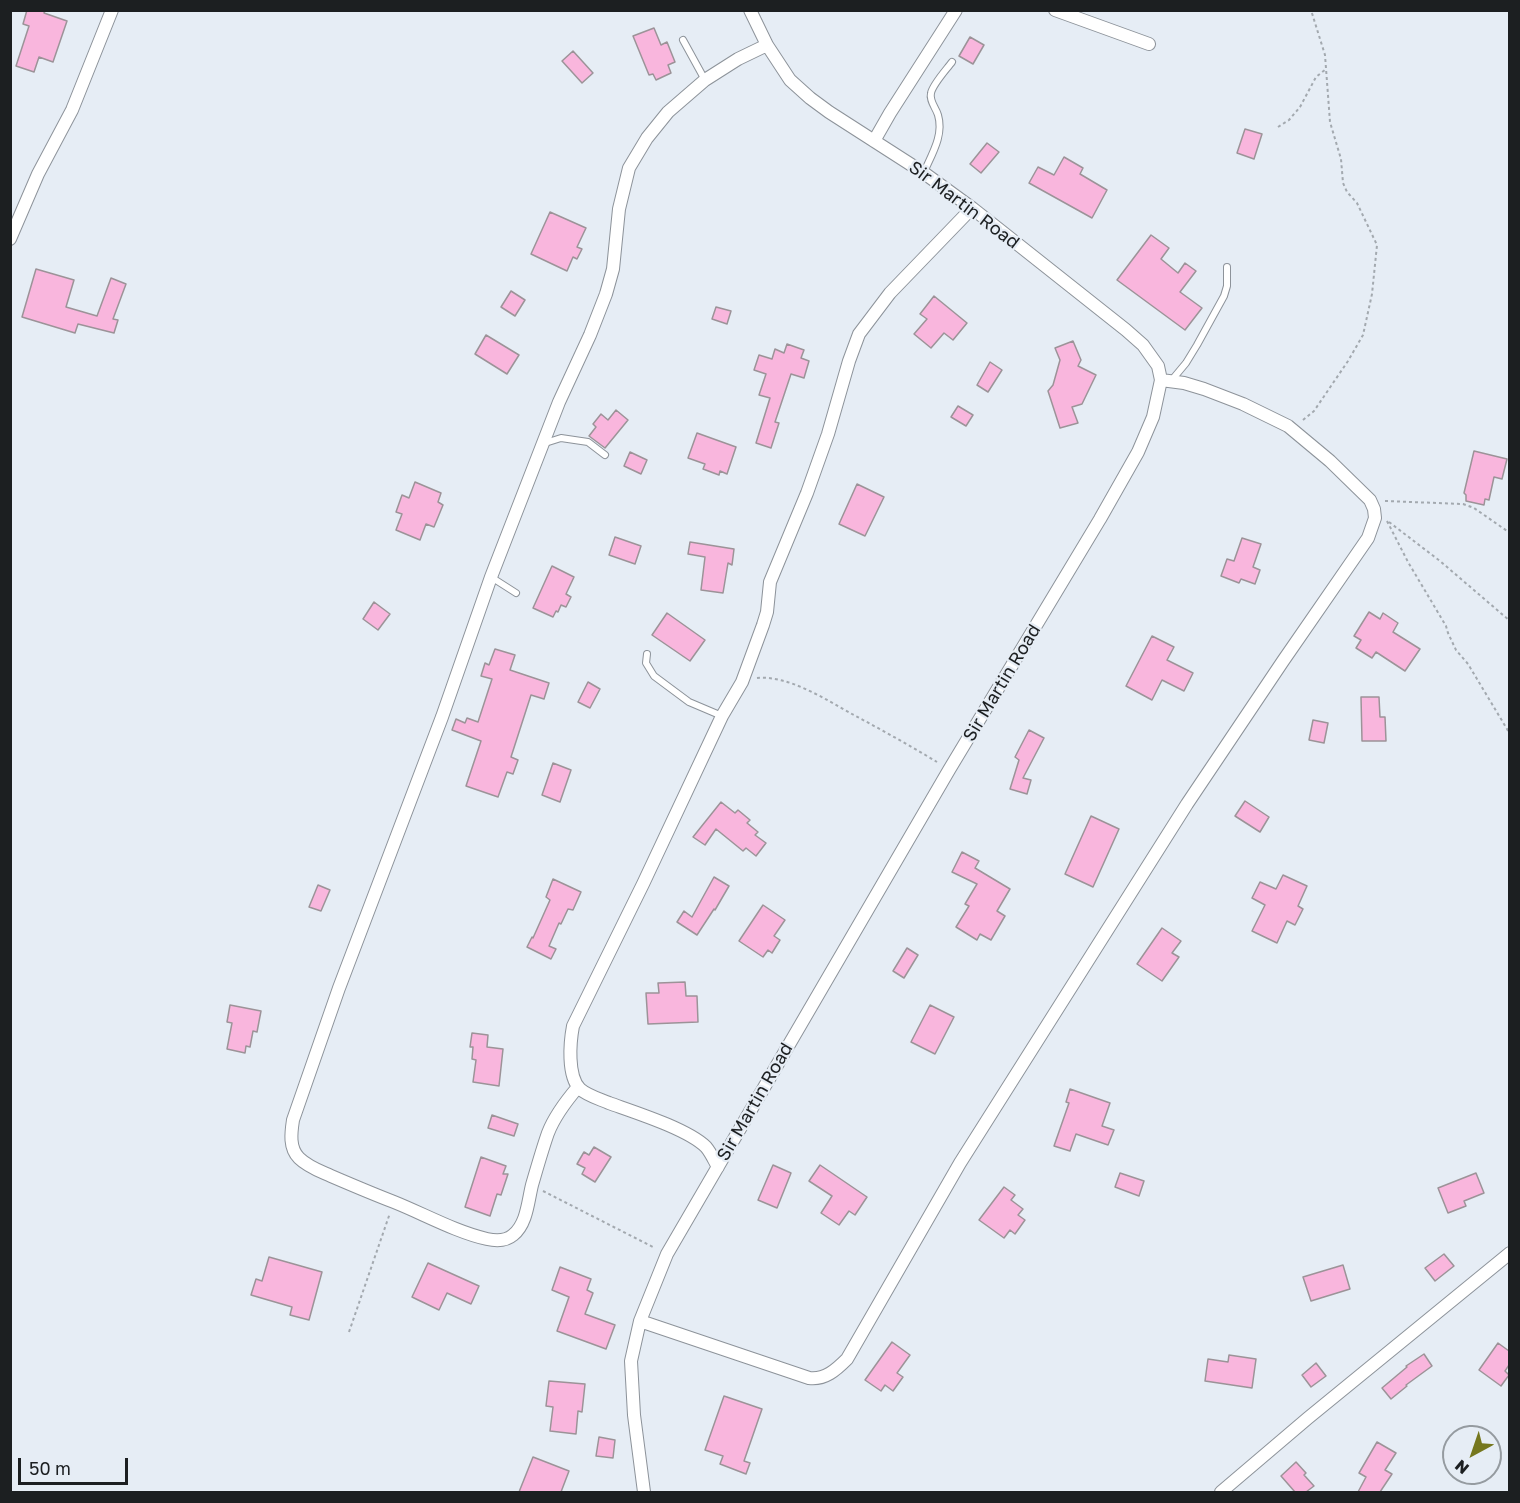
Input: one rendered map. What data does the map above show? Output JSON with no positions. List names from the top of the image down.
{
  "streets": {
    "street": ["Sir Martin Road"]
  },
  "scale_bar": "50 m",
  "north": "bottom left"
}
